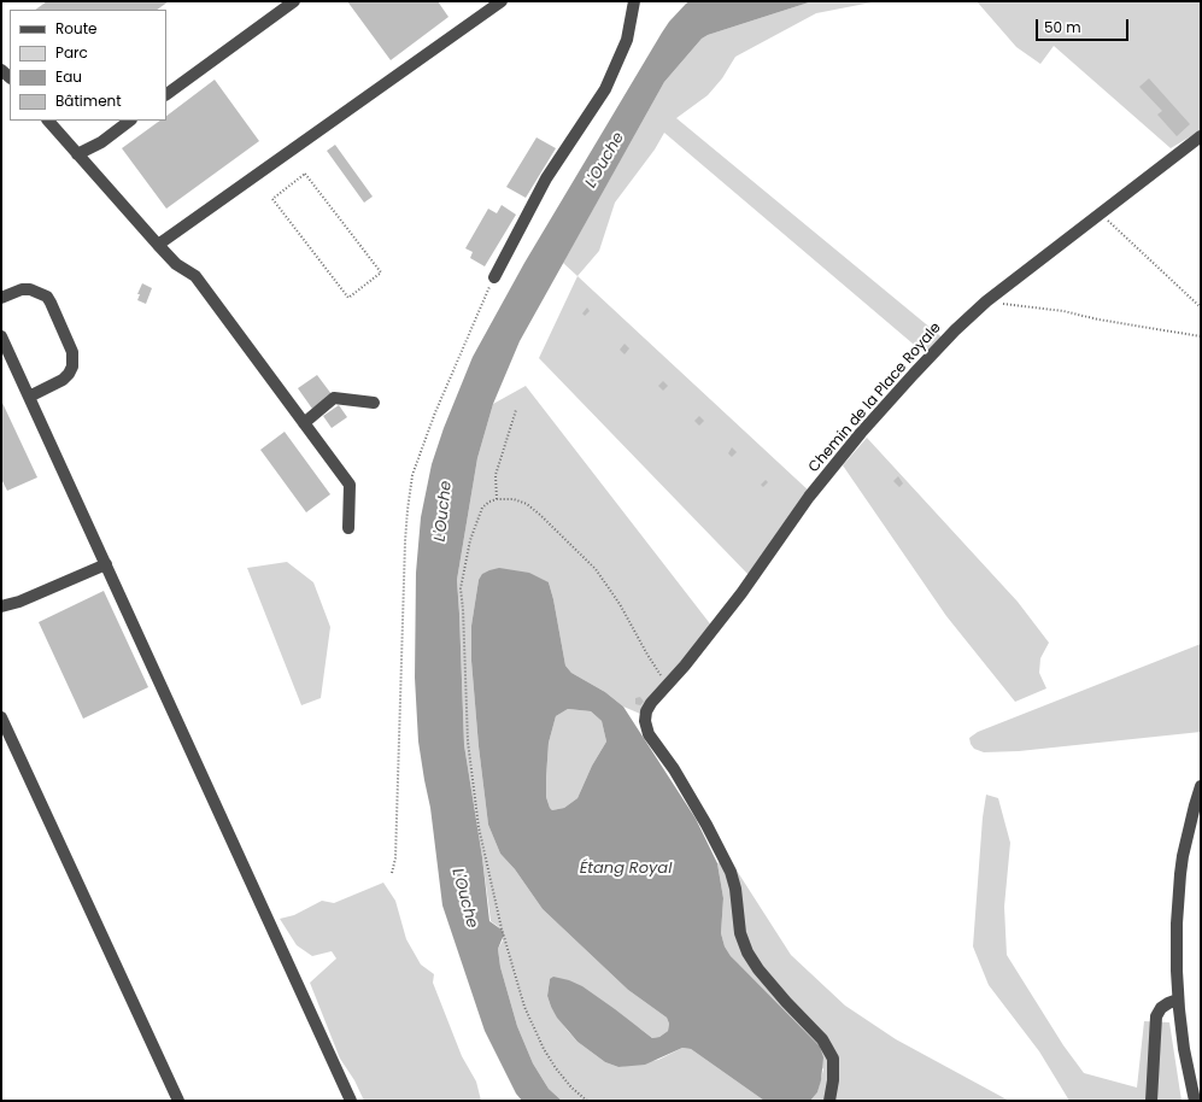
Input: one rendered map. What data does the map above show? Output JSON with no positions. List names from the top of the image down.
{
  "streets": {
    "street": ["Chemin de la Place Royale"]
  },
  "water": ["L'Ouche", "Étang Royal"],
  "legend": [
    "Route",
    "Parc",
    "Eau",
    "Bâtiment"
  ],
  "scale_bar": "50 m"
}
